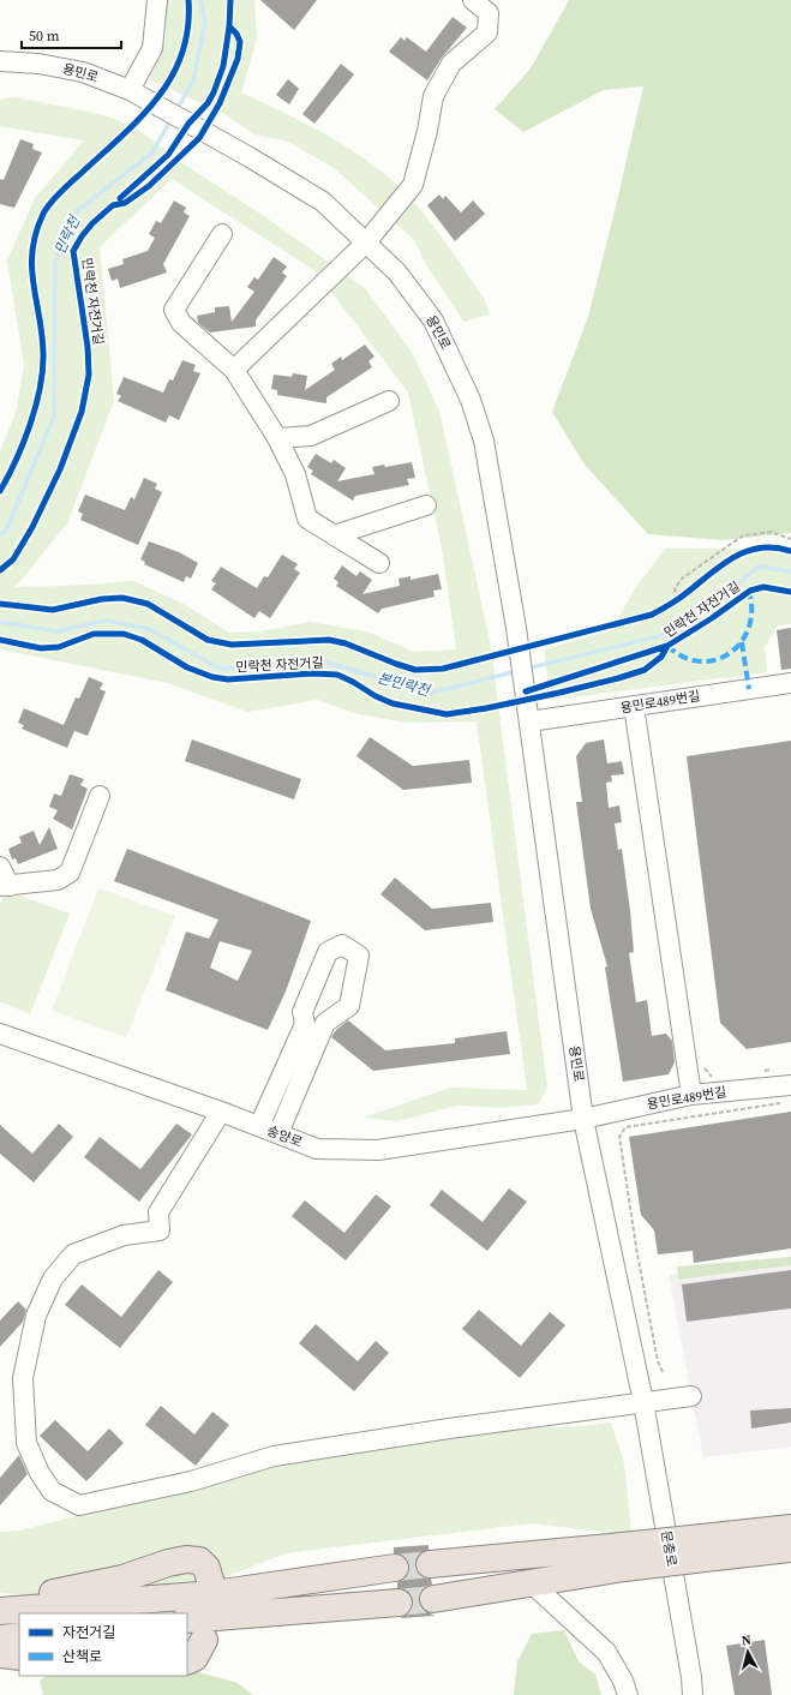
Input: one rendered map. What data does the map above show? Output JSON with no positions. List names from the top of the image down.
{
  "streets": {
    "street": [
      "용민로",
      "용민로489번길",
      "송양로",
      "문충로"
    ],
    "cycle path": ["민락천 자전거길"]
  },
  "crossings": [
    ["용민로", "용민로489번길"],
    ["용민로", "송양로"],
    ["용민로", "문충로"],
    ["용민로489번길", "송양로"]
  ],
  "water": ["민락천", "본민락천"],
  "legend": ["자전거길", "산책로"],
  "scale_bar": "50 m",
  "north": "top"
}
